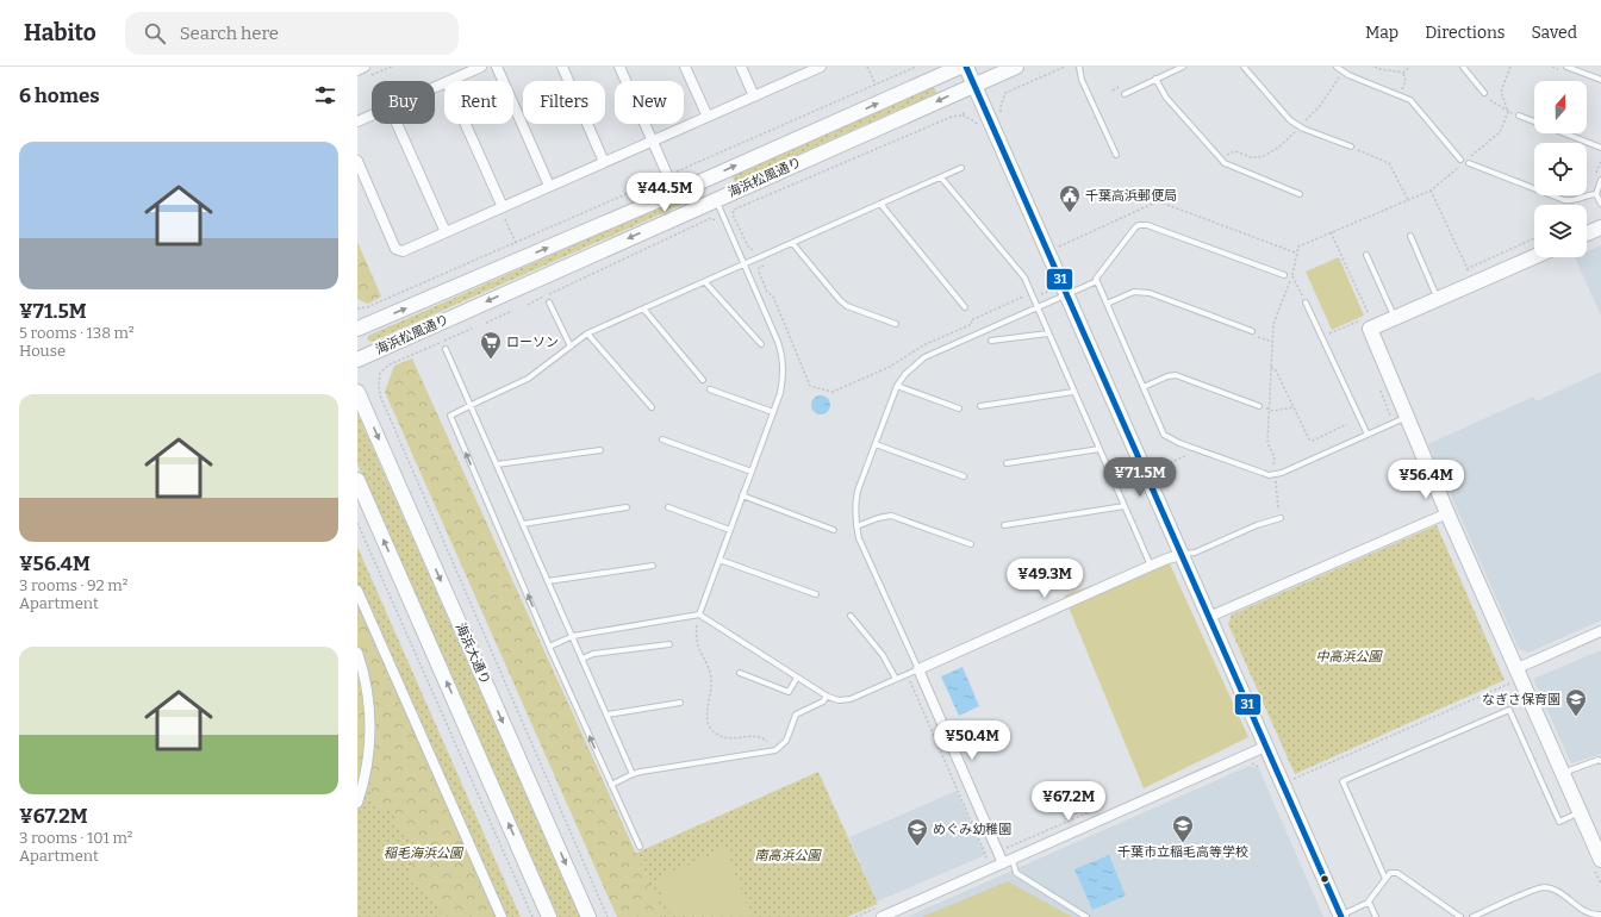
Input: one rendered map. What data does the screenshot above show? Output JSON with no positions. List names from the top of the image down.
{
  "streets": {
    "street": ["海浜松風通り", "海浜大通り"]
  },
  "parks": ["中高浜公園", "稲毛海浜公園", "南高浜公園"],
  "places": {
    "public building": ["千葉高浜郵便局"],
    "supermarket": ["ローソン"],
    "school or university": ["なぎさ保育園", "千葉市立稲毛高等学校", "めぐみ幼稚園"]
  },
  "lines": ["transit line 31"],
  "north": "top",
  "page": {
    "header": "Habito",
    "search": "Search here",
    "nav": ["Map", "Directions", "Saved"],
    "heading": "6 homes",
    "chip": [
      "Buy",
      "Rent",
      "Filters",
      "New"
    ],
    "list": [
      {
        "name": "¥71.5M",
        "note": "5 rooms · 138 m² · House"
      },
      {
        "name": "¥56.4M",
        "note": "3 rooms · 92 m² · Apartment"
      },
      {
        "name": "¥67.2M",
        "note": "3 rooms · 101 m² · Apartment"
      }
    ],
    "price": [
      "¥44.5M",
      "¥71.5M",
      "¥56.4M",
      "¥49.3M",
      "¥50.4M",
      "¥67.2M"
    ]
  }
}
